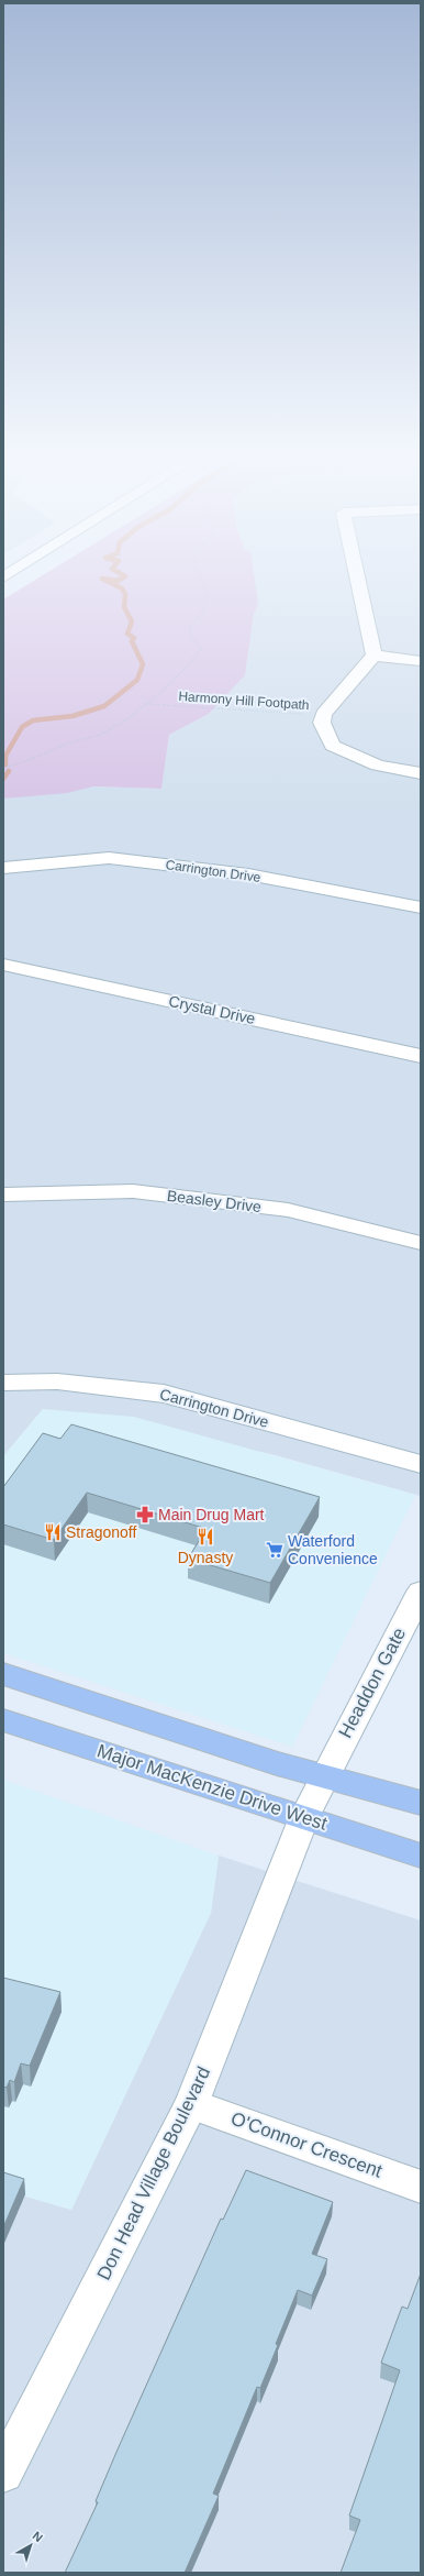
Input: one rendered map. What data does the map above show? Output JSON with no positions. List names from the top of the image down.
{
  "streets": {
    "main road": ["Major MacKenzie Drive West"],
    "street": [
      "Carrington Drive",
      "Crystal Drive",
      "Beasley Drive",
      "Headdon Gate",
      "O'Connor Crescent",
      "Don Head Village Boulevard"
    ],
    "path": ["Harmony Hill Footpath"]
  },
  "crossings": [
    ["Headdon Gate", "Major MacKenzie Drive West"],
    ["Headdon Gate", "Don Head Village Boulevard"],
    ["Major MacKenzie Drive West", "Don Head Village Boulevard"],
    ["O'Connor Crescent", "Don Head Village Boulevard"]
  ],
  "places": {
    "pharmacy": ["Main Drug Mart"],
    "restaurant": ["Stragonoff", "Dynasty"],
    "supermarket": ["Waterford Convenience"]
  },
  "north": "top right"
}
